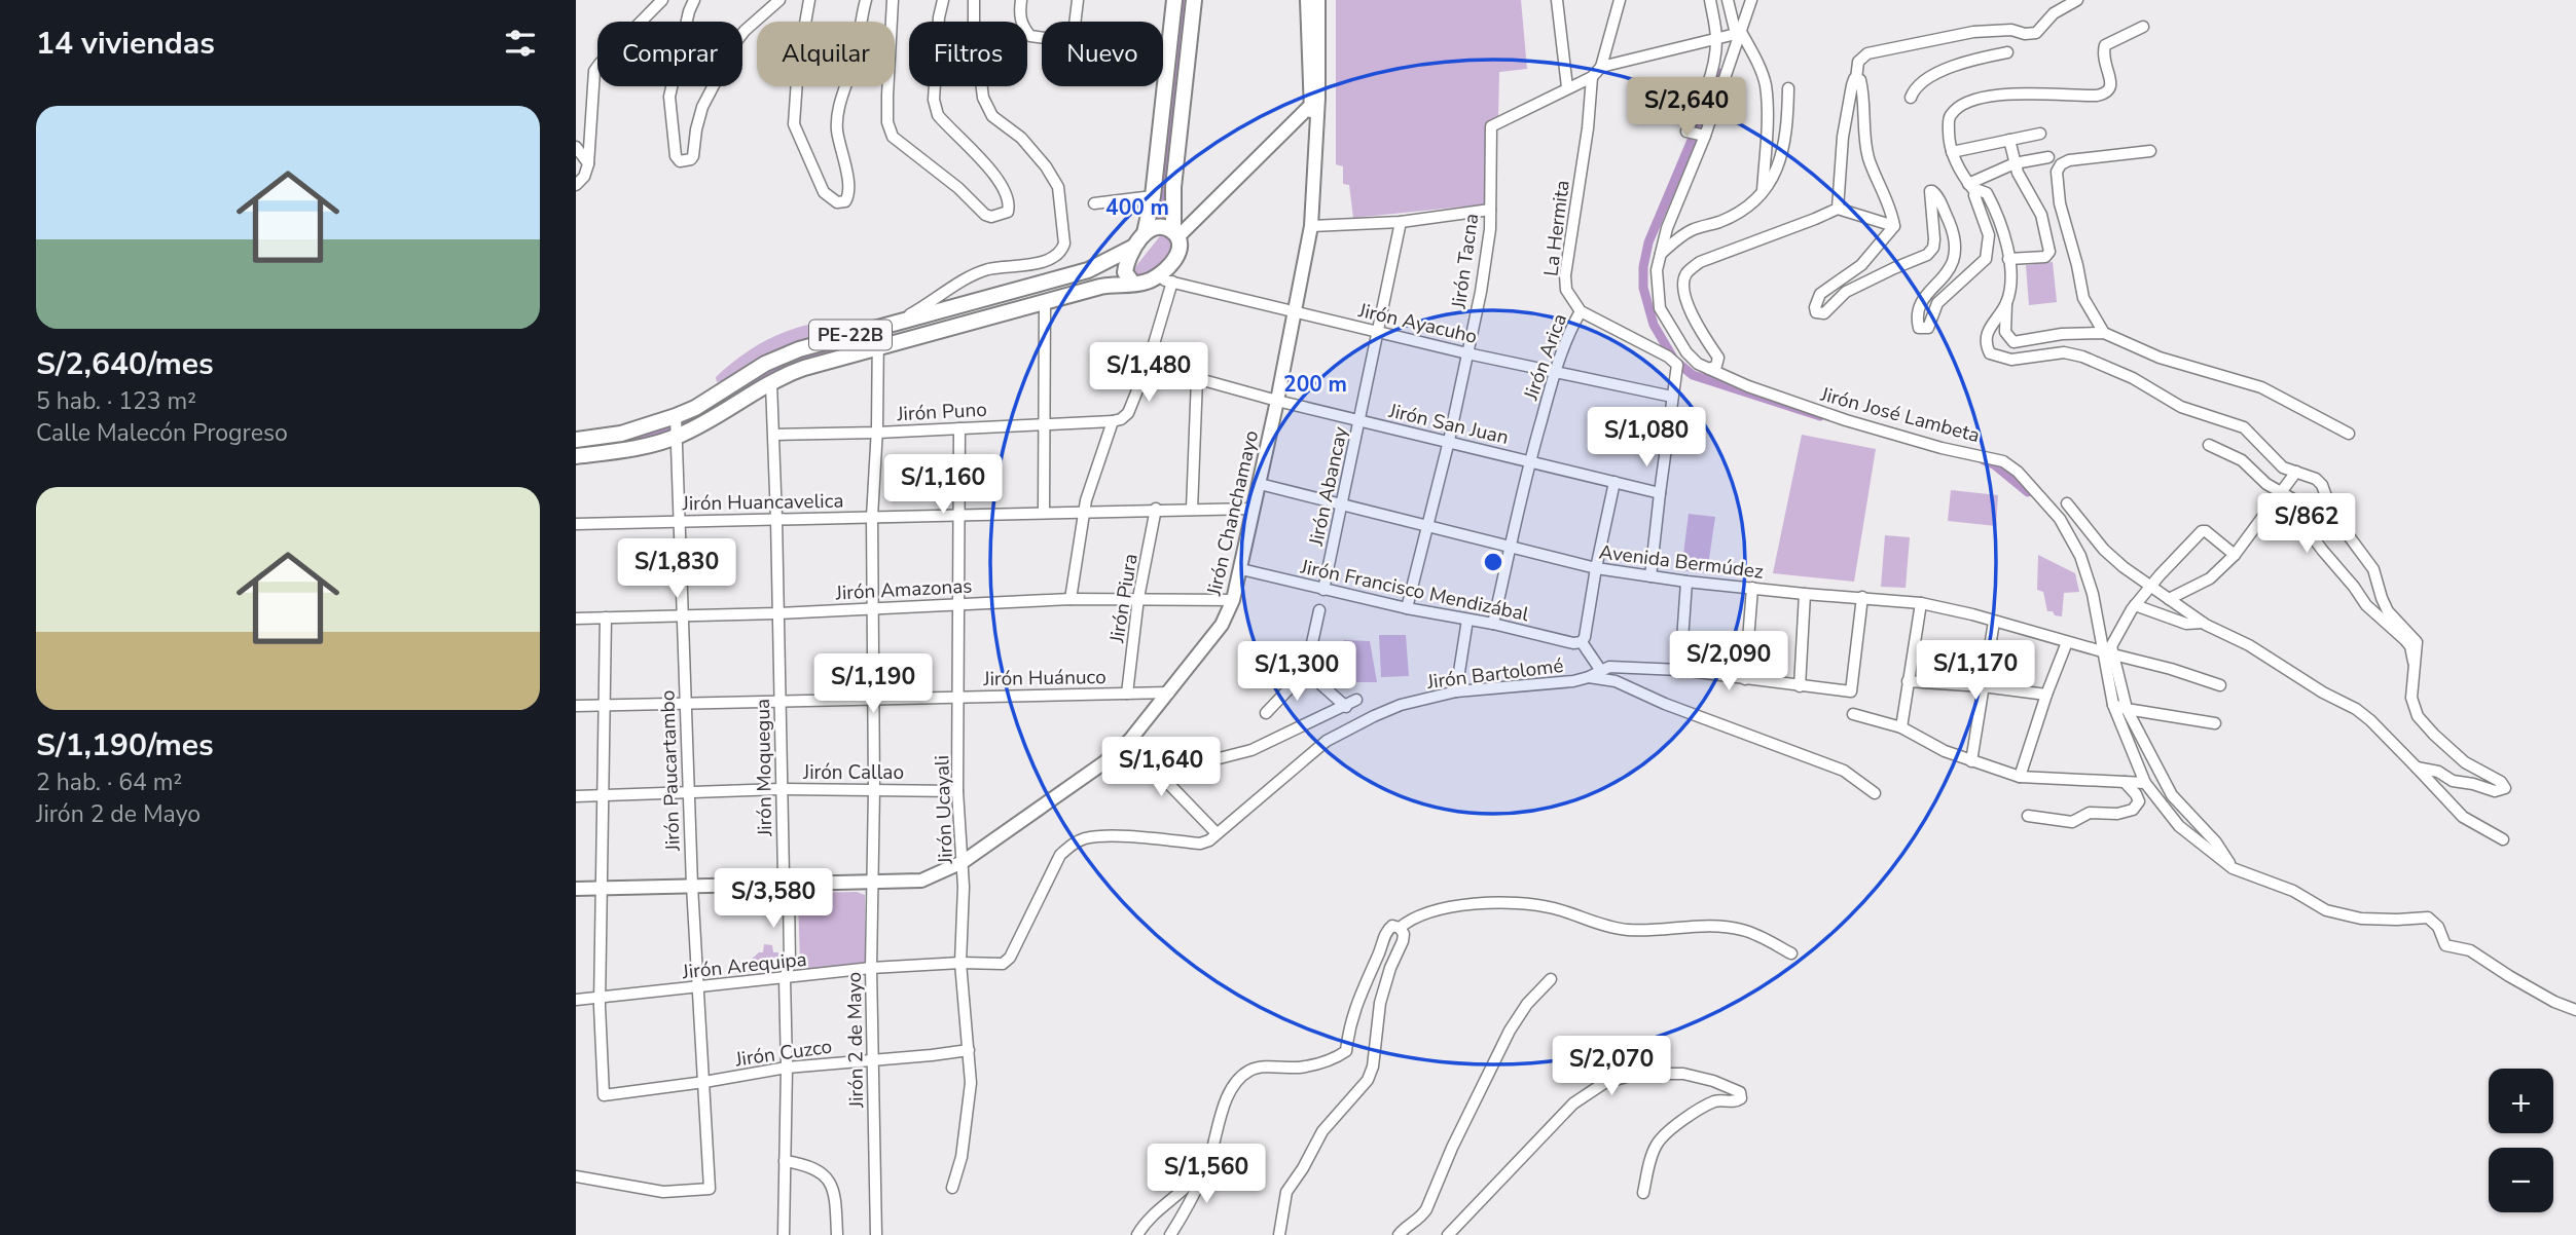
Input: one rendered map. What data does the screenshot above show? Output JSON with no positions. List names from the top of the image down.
{
  "streets": {
    "highway": ["PE-22B"],
    "main road": ["Jirón Chanchamayo"],
    "street": [
      "La Hermita",
      "Jirón Tacna",
      "Jirón Ayacuho",
      "Jirón Arica",
      "Jirón Puno",
      "Jirón José Lambeta",
      "Jirón San Juan",
      "Jirón Abancay",
      "Jirón Huancavelica",
      "Avenida Bermúdez",
      "Jirón Amazonas",
      "Jirón Francisco Mendizábal",
      "Jirón Piura",
      "Jirón Bartolomé",
      "Jirón Huánuco",
      "Jirón Moquegua",
      "Jirón Paucartambo",
      "Jirón Callao",
      "Jirón Ucayali",
      "Jirón Arequipa",
      "Jirón 2 de Mayo",
      "Jirón Cuzco"
    ]
  },
  "crossings": [
    ["La Hermita", "Jirón Arica"],
    ["Jirón Tacna", "Jirón Ayacuho"],
    ["Jirón Tacna", "Jirón San Juan"],
    ["Jirón Tacna", "Avenida Bermúdez"],
    ["Jirón Tacna", "Jirón Francisco Mendizábal"],
    ["Jirón Ayacuho", "PE-22B"],
    ["Jirón Ayacuho", "Jirón Arica"],
    ["Jirón Ayacuho", "Jirón Abancay"],
    ["Jirón Ayacuho", "Jirón Chanchamayo"],
    ["PE-22B", "Jirón Moquegua"],
    ["PE-22B", "Jirón Paucartambo"],
    ["PE-22B", "Jirón 2 de Mayo"],
    ["Jirón Arica", "Jirón San Juan"],
    ["Jirón Arica", "Avenida Bermúdez"],
    ["Jirón Arica", "Jirón Francisco Mendizábal"],
    ["Jirón Puno", "Jirón Moquegua"],
    ["Jirón Puno", "Jirón Ucayali"],
    ["Jirón Puno", "Jirón 2 de Mayo"],
    ["Jirón José Lambeta", "Avenida Bermúdez"],
    ["Jirón San Juan", "Jirón Abancay"],
    ["Jirón San Juan", "Jirón Chanchamayo"],
    ["Jirón Abancay", "Avenida Bermúdez"],
    ["Jirón Abancay", "Jirón Francisco Mendizábal"],
    ["Jirón Huancavelica", "Jirón Chanchamayo"],
    ["Jirón Huancavelica", "Jirón Piura"],
    ["Jirón Huancavelica", "Jirón Moquegua"],
    ["Jirón Huancavelica", "Jirón Paucartambo"],
    ["Jirón Huancavelica", "Jirón Ucayali"],
    ["Jirón Huancavelica", "Jirón 2 de Mayo"],
    ["Jirón Chanchamayo", "Avenida Bermúdez"],
    ["Jirón Chanchamayo", "Jirón Amazonas"],
    ["Jirón Chanchamayo", "Jirón Francisco Mendizábal"],
    ["Jirón Chanchamayo", "Jirón Huánuco"],
    ["Jirón Chanchamayo", "Jirón Moquegua"],
    ["Jirón Chanchamayo", "Jirón Paucartambo"],
    ["Jirón Chanchamayo", "Jirón Ucayali"],
    ["Jirón Chanchamayo", "Jirón 2 de Mayo"],
    ["Jirón Amazonas", "Jirón Piura"],
    ["Jirón Amazonas", "Jirón Moquegua"],
    ["Jirón Amazonas", "Jirón Paucartambo"],
    ["Jirón Amazonas", "Jirón Ucayali"],
    ["Jirón Amazonas", "Jirón 2 de Mayo"],
    ["Jirón Piura", "Jirón Huánuco"],
    ["Jirón Bartolomé", "Jirón Arequipa"],
    ["Jirón Huánuco", "Jirón Moquegua"],
    ["Jirón Huánuco", "Jirón Paucartambo"],
    ["Jirón Huánuco", "Jirón Ucayali"],
    ["Jirón Huánuco", "Jirón 2 de Mayo"],
    ["Jirón Moquegua", "Jirón Callao"],
    ["Jirón Moquegua", "Jirón Arequipa"],
    ["Jirón Moquegua", "Jirón Cuzco"],
    ["Jirón Paucartambo", "Jirón Callao"],
    ["Jirón Paucartambo", "Jirón Arequipa"],
    ["Jirón Paucartambo", "Jirón Cuzco"],
    ["Jirón Callao", "Jirón Ucayali"],
    ["Jirón Callao", "Jirón 2 de Mayo"],
    ["Jirón Ucayali", "Jirón Arequipa"],
    ["Jirón Ucayali", "Jirón Cuzco"],
    ["Jirón Arequipa", "Jirón 2 de Mayo"],
    ["Jirón Arequipa", "Jirón Cuzco"],
    ["Jirón 2 de Mayo", "Jirón Cuzco"]
  ],
  "page": {
    "heading": "14 viviendas",
    "chip": [
      "Comprar",
      "Alquilar",
      "Filtros",
      "Nuevo"
    ],
    "price": [
      "S/2,640",
      "S/1,480",
      "S/1,080",
      "S/1,160",
      "S/862",
      "S/1,830",
      "S/2,090",
      "S/1,170",
      "S/1,300",
      "S/1,190",
      "S/1,640",
      "S/3,580",
      "S/2,070",
      "S/1,560"
    ],
    "list": [
      {
        "name": "S/2,640/mes",
        "note": "5 hab. · 123 m² · Calle Malecón Progreso"
      },
      {
        "name": "S/1,190/mes",
        "note": "2 hab. · 64 m² · Jirón 2 de Mayo"
      }
    ],
    "map_buttons": ["+", "−"]
  },
  "rings": ["400 m", "200 m"]
}
